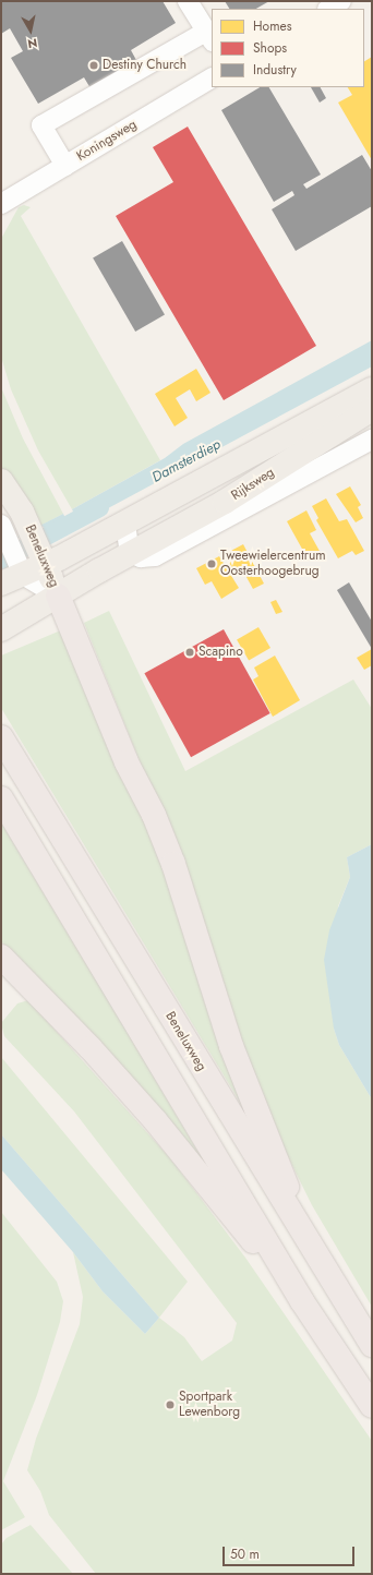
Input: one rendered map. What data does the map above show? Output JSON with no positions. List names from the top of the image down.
{
  "streets": {
    "highway": ["Beneluxweg"],
    "main road": ["Rijksweg"],
    "street": ["Koningsweg"]
  },
  "crossings": [
    ["Rijksweg", "Beneluxweg"]
  ],
  "water": ["Damsterdiep"],
  "places": [
    "Destiny Church",
    "Tweewielercentrum Oosterhoogebrug",
    "Scapino",
    "Sportpark Lewenborg"
  ],
  "legend": ["Homes", "Shops", "Industry"],
  "scale_bar": "50 m",
  "north": "bottom"
}
